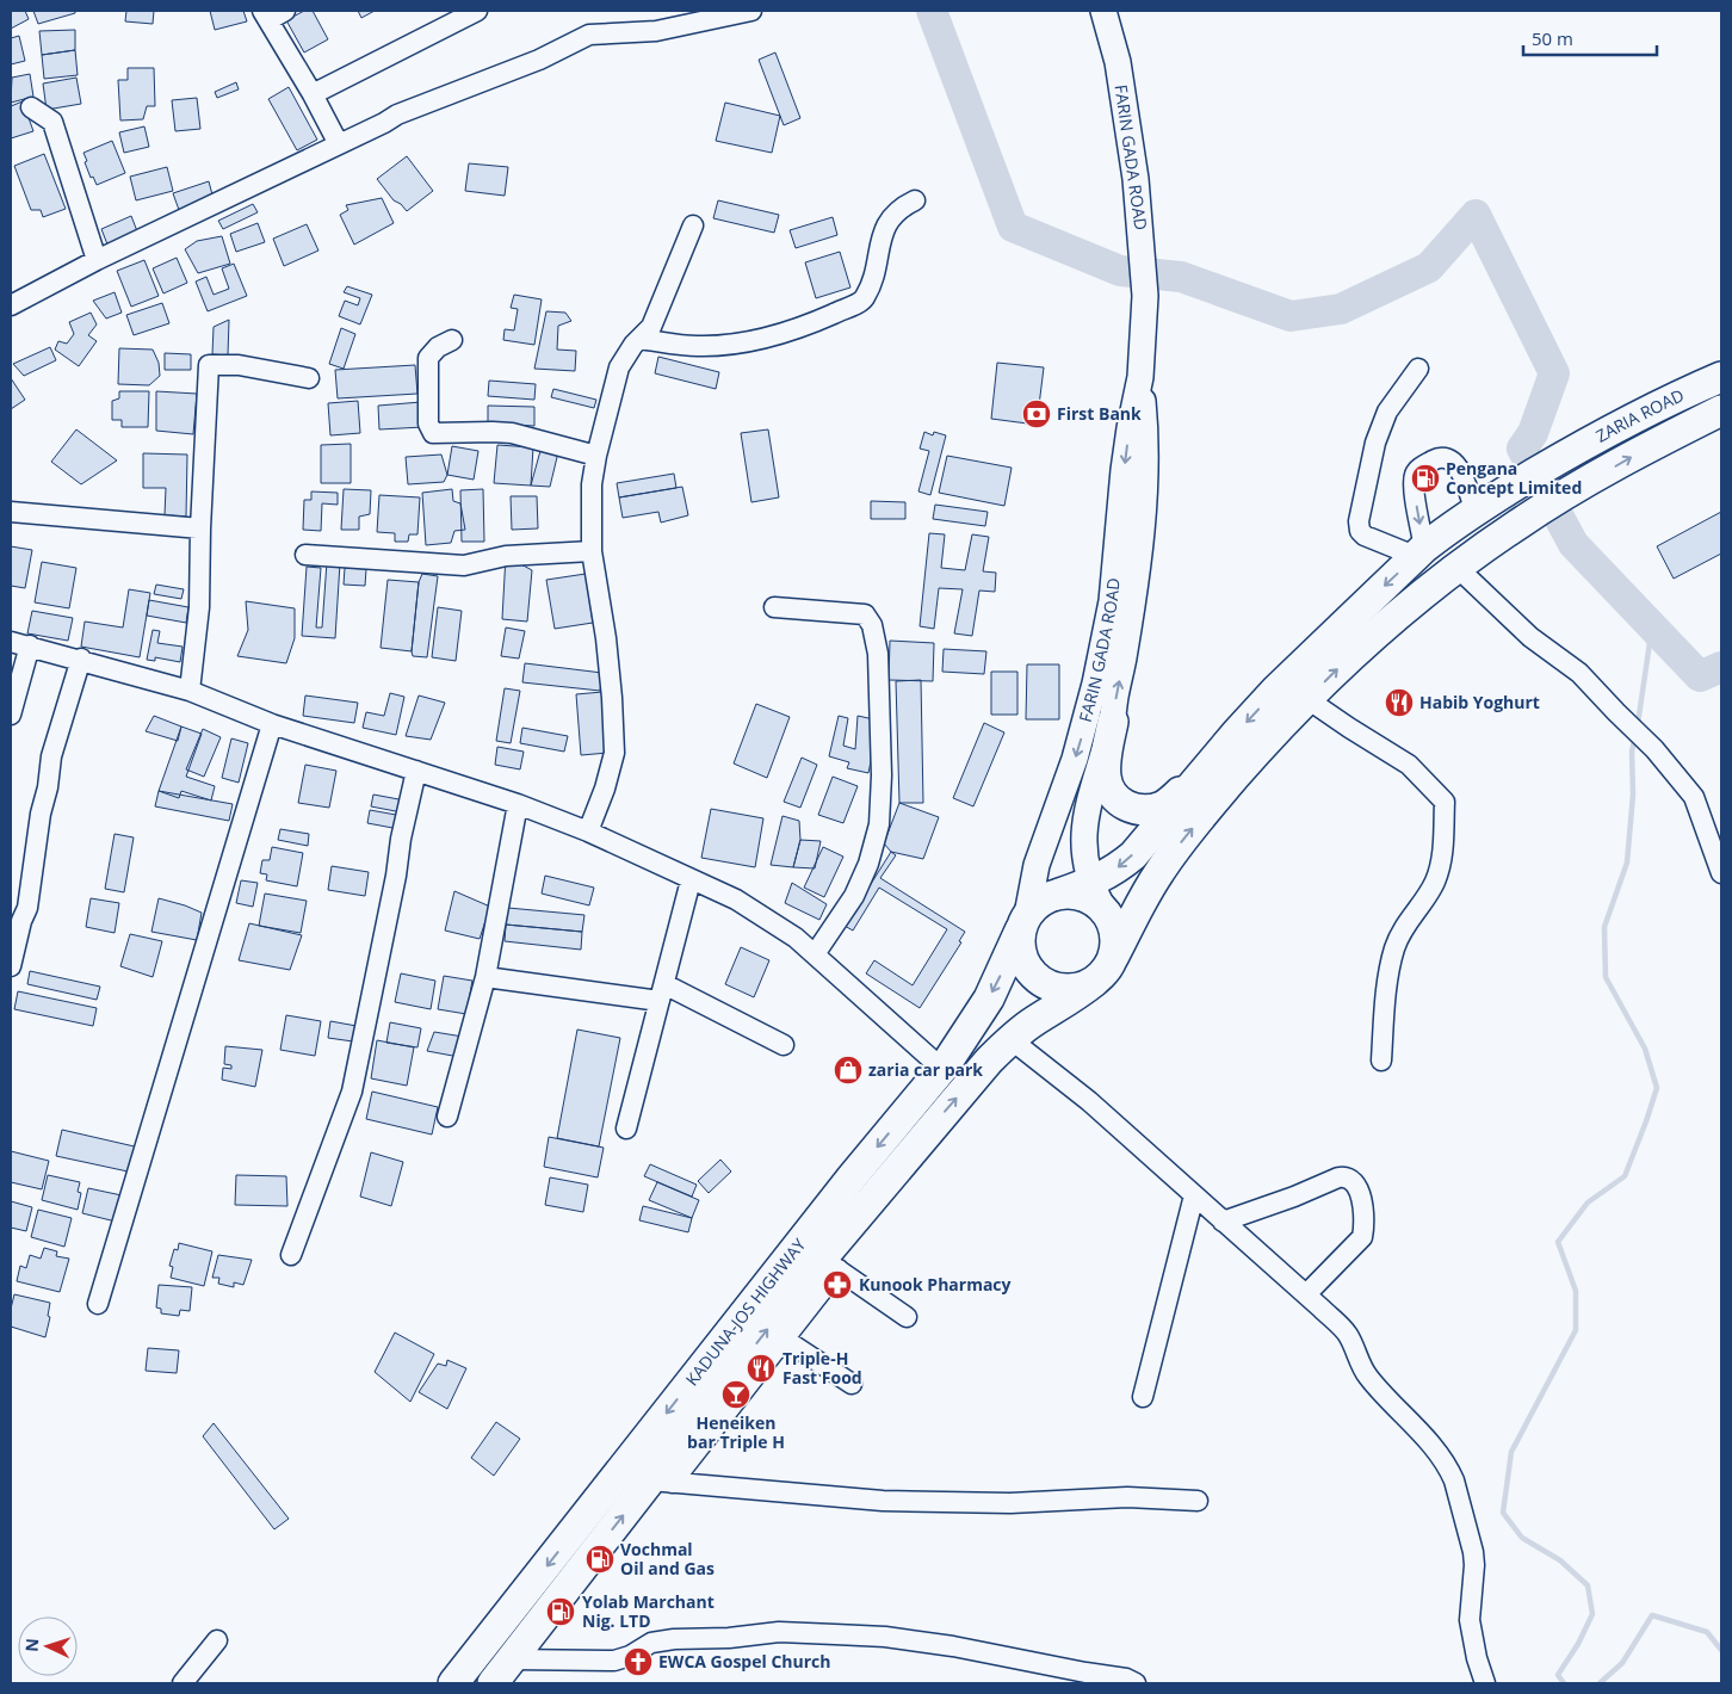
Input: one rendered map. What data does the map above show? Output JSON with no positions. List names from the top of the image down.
{
  "streets": {
    "highway": ["ZARIA ROAD", "KADUNA-JOS HIGHWAY"],
    "main road": ["FARIN GADA ROAD"]
  },
  "crossings": [
    ["FARIN GADA ROAD", "KADUNA-JOS HIGHWAY"]
  ],
  "places": {
    "bank": ["First Bank"],
    "fuel station": ["Pengana Concept Limited", "Vochmal Oil and Gas", "Yolab Marchant Nig. LTD"],
    "restaurant": ["Habib Yoghurt", "Triple-H Fast Food"],
    "shop": ["zaria car park"],
    "pharmacy": ["Kunook Pharmacy"],
    "bar": ["Heneiken bar Triple H"],
    "church": ["EWCA Gospel Church"]
  },
  "scale_bar": "50 m",
  "north": "left"
}
